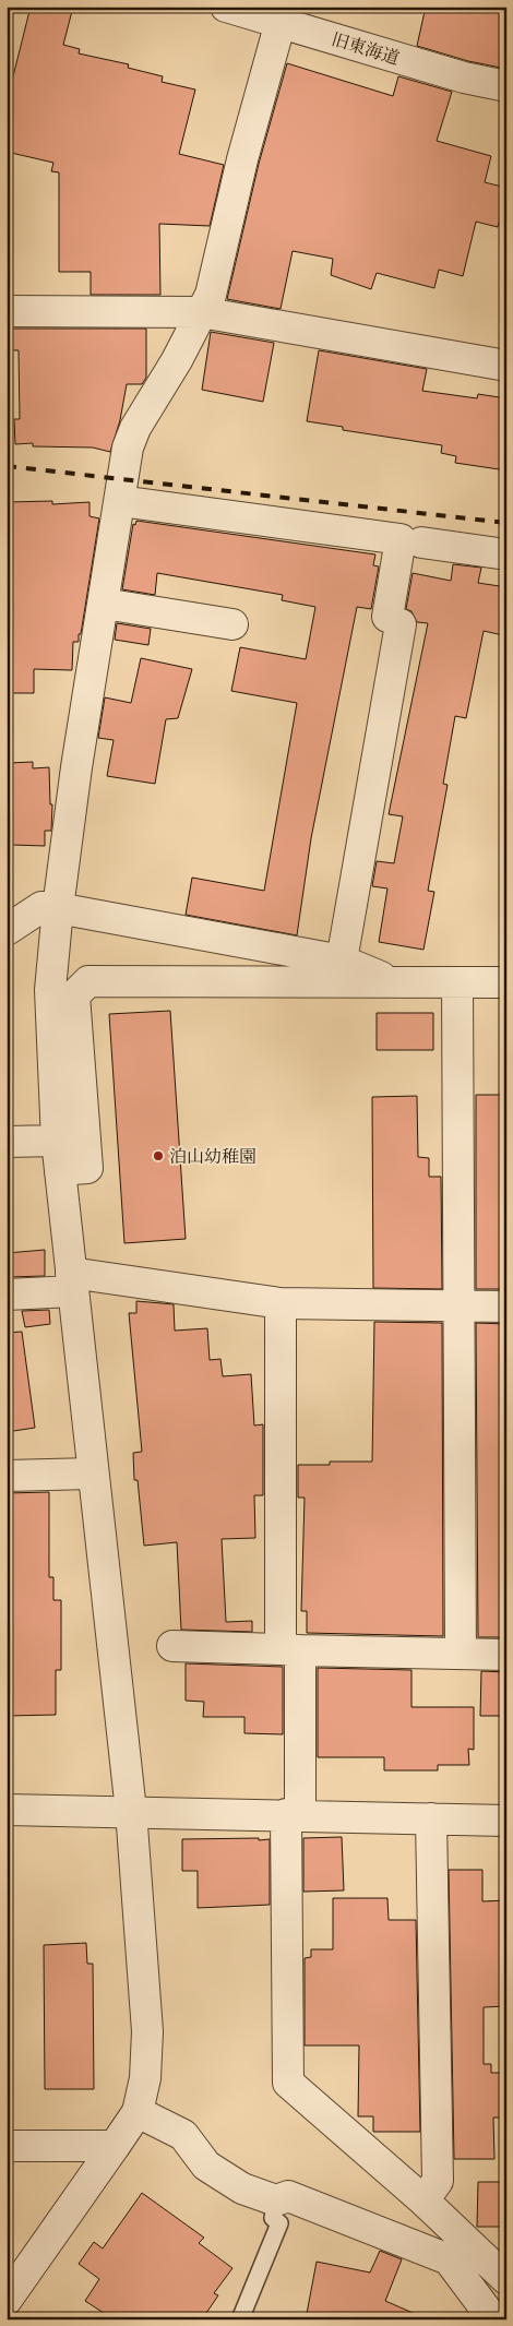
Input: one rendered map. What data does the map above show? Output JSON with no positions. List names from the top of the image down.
{
  "streets": {
    "street": ["旧東海道"]
  },
  "places": ["泊山幼稚園"]
}
